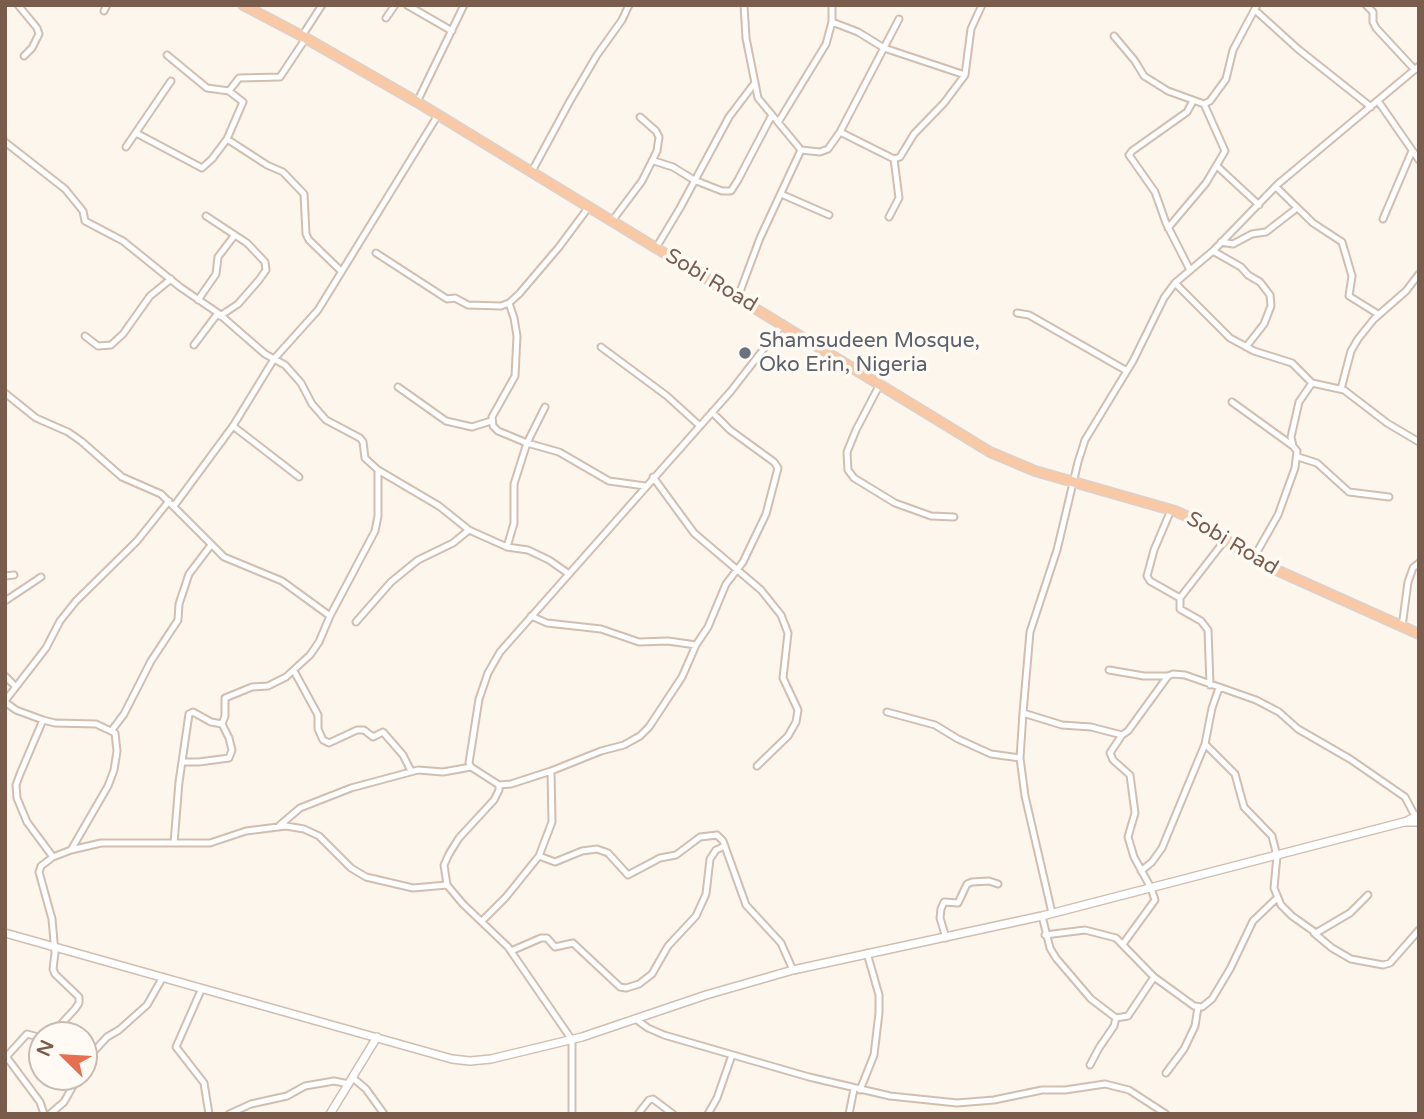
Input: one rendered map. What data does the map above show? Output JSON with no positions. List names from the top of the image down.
{
  "streets": {
    "highway": ["Sobi Road"]
  },
  "places": ["Shamsudeen Mosque, Oko Erin, Nigeria"],
  "north": "top left"
}
